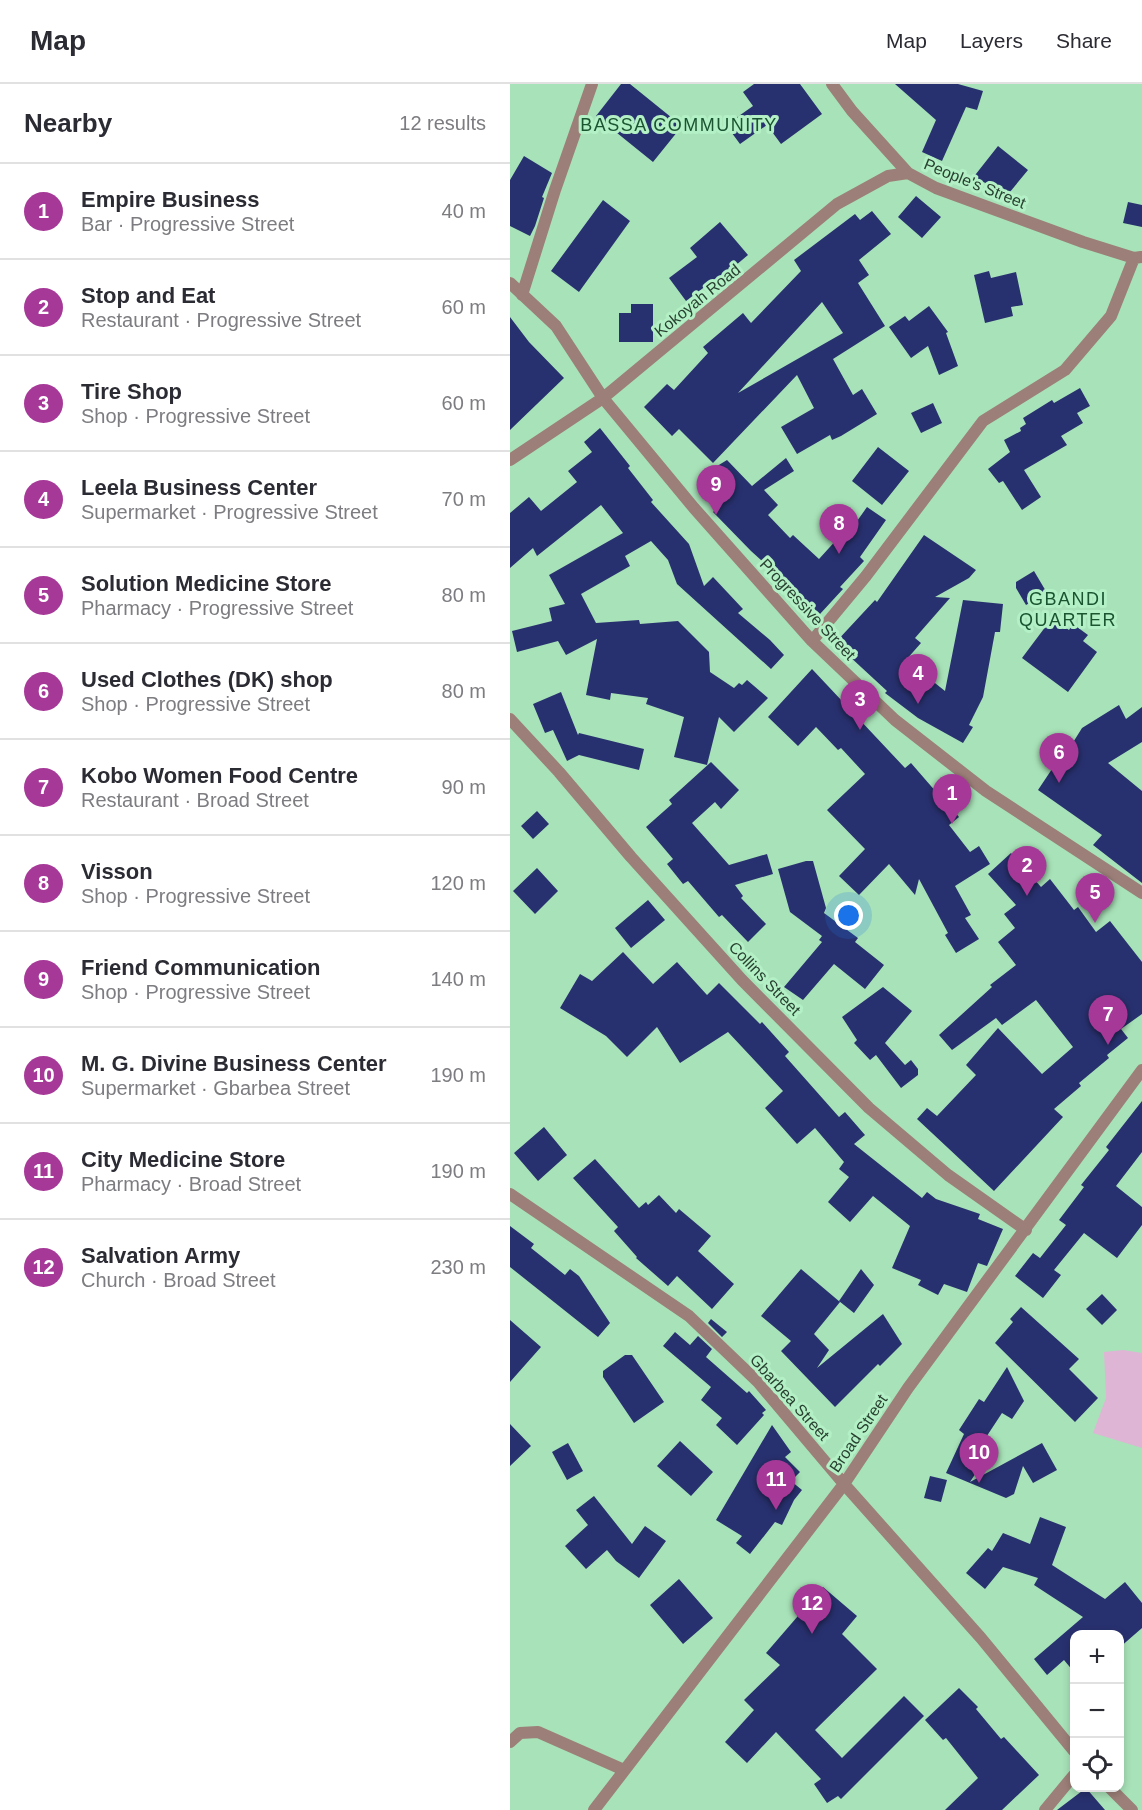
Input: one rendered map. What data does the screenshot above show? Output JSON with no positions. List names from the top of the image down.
{
  "streets": {
    "street": [
      "People's Street",
      "Kokoyah Road",
      "Progressive Street",
      "Collins Street",
      "Gbarbea Street",
      "Broad Street"
    ]
  },
  "crossings": [
    ["People's Street", "Kokoyah Road"],
    ["Kokoyah Road", "Progressive Street"],
    ["Collins Street", "Broad Street"],
    ["Gbarbea Street", "Broad Street"]
  ],
  "districts": ["BASSA COMMUNITY", "GBANDI QUARTER"],
  "page": {
    "header": "Map",
    "nav": ["Map", "Layers", "Share"],
    "heading": ["Nearby", "12 results"],
    "list": [
      {
        "mark": "1",
        "name": "Empire Business",
        "note": "Bar · Progressive Street",
        "value": "40 m"
      },
      {
        "mark": "2",
        "name": "Stop and Eat",
        "note": "Restaurant · Progressive Street",
        "value": "60 m"
      },
      {
        "mark": "3",
        "name": "Tire Shop",
        "note": "Shop · Progressive Street",
        "value": "60 m"
      },
      {
        "mark": "4",
        "name": "Leela Business Center",
        "note": "Supermarket · Progressive Street",
        "value": "70 m"
      },
      {
        "mark": "5",
        "name": "Solution Medicine Store",
        "note": "Pharmacy · Progressive Street",
        "value": "80 m"
      },
      {
        "mark": "6",
        "name": "Used Clothes (DK) shop",
        "note": "Shop · Progressive Street",
        "value": "80 m"
      },
      {
        "mark": "7",
        "name": "Kobo Women Food Centre",
        "note": "Restaurant · Broad Street",
        "value": "90 m"
      },
      {
        "mark": "8",
        "name": "Visson",
        "note": "Shop · Progressive Street",
        "value": "120 m"
      },
      {
        "mark": "9",
        "name": "Friend Communication",
        "note": "Shop · Progressive Street",
        "value": "140 m"
      },
      {
        "mark": "10",
        "name": "M. G. Divine Business Center",
        "note": "Supermarket · Gbarbea Street",
        "value": "190 m"
      },
      {
        "mark": "11",
        "name": "City Medicine Store",
        "note": "Pharmacy · Broad Street",
        "value": "190 m"
      },
      {
        "mark": "12",
        "name": "Salvation Army",
        "note": "Church · Broad Street",
        "value": "230 m"
      }
    ],
    "pins": [
      "9",
      "8",
      "4",
      "3",
      "6",
      "1",
      "2",
      "5",
      "7",
      "10",
      "11",
      "12"
    ],
    "map_buttons": ["+", "−"]
  }
}
